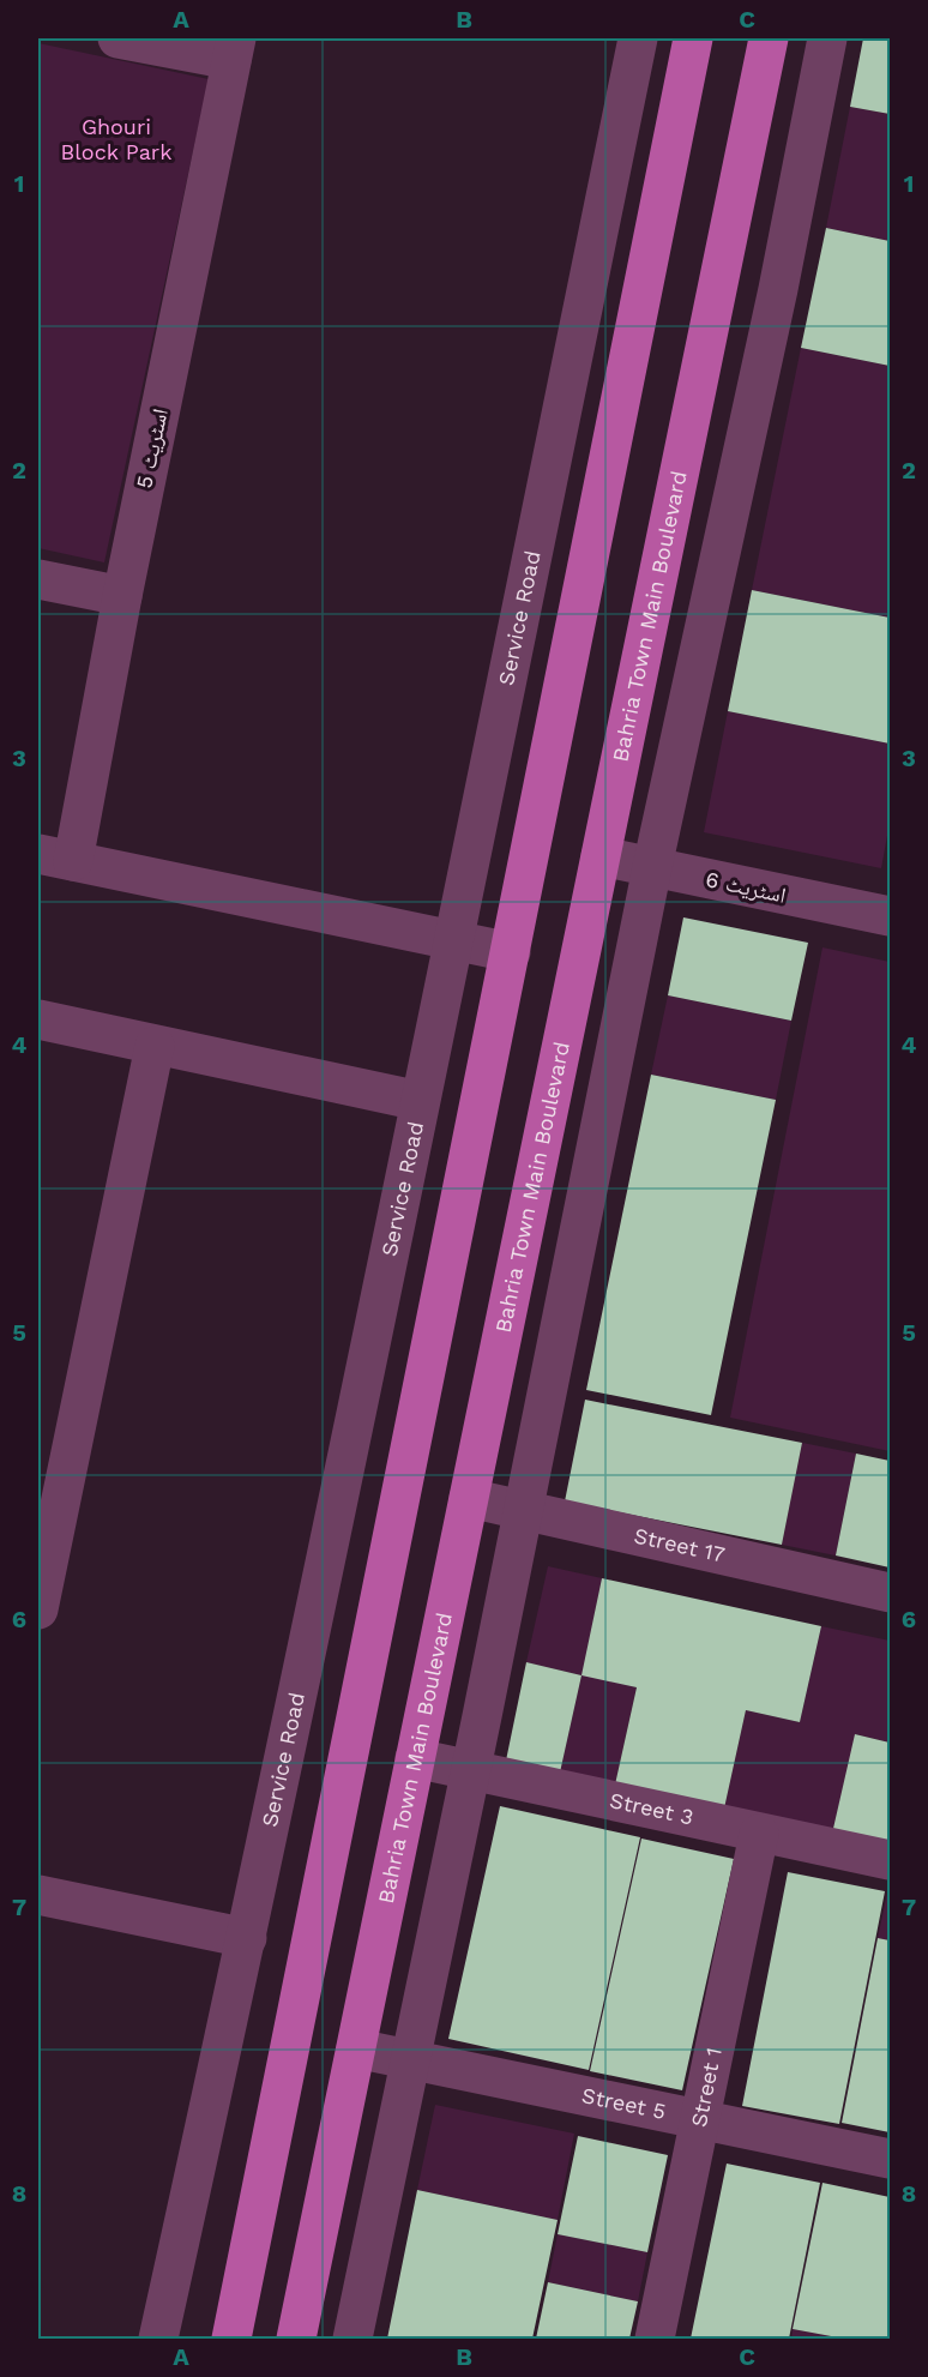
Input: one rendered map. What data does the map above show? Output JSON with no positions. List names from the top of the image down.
{
  "streets": {
    "main road": ["Bahria Town Main Boulevard"],
    "street": [
      "اسٹریٹ 5",
      "Service Road",
      "اسٹریٹ 6",
      "Street 17",
      "Street 3",
      "Street 1",
      "Street 5"
    ]
  },
  "crossings": [
    ["Bahria Town Main Boulevard", "اسٹریٹ 6"],
    ["Bahria Town Main Boulevard", "Street 17"],
    ["Bahria Town Main Boulevard", "Street 3"],
    ["Bahria Town Main Boulevard", "Street 5"],
    ["Street 3", "Street 1"],
    ["Street 1", "Street 5"]
  ],
  "parks": ["Ghouri Block Park"],
  "grid": {
    "columns": ["A", "B", "C"],
    "rows": [
      "1",
      "2",
      "3",
      "4",
      "5",
      "6",
      "7",
      "8"
    ]
  }
}
